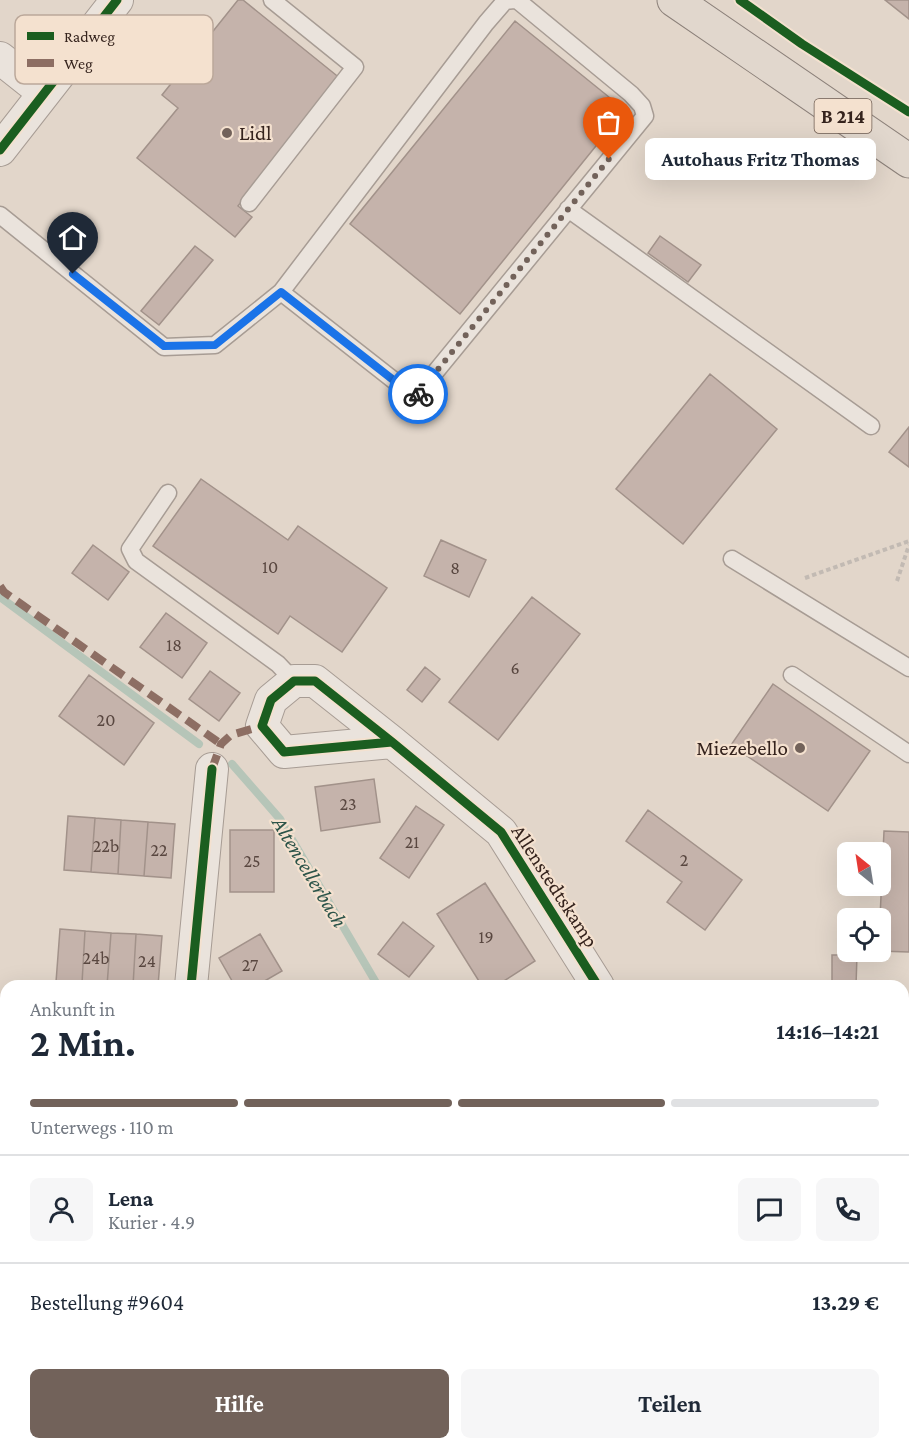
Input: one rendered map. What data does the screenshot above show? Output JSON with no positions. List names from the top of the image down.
{
  "streets": {
    "main road": ["B 214"],
    "street": ["Allenstedtskamp"]
  },
  "water": ["Altencellerbach"],
  "places": ["Lidl", "Autohaus Fritz Thomas", "Miezebello"],
  "house_numbers": [
    "10",
    "8",
    "18",
    "6",
    "20",
    "23",
    "21",
    "22b",
    "22",
    "2",
    "25",
    "19",
    "24b",
    "24",
    "27"
  ],
  "legend": ["Radweg", "Weg"],
  "north": "top left",
  "page": {
    "bubble": "Autohaus Fritz Thomas",
    "heading": ["2 Min.", "Ankunft in", "14:16–14:21"],
    "panel": [
      "Lena",
      "Kurier · 4.9",
      "Bestellung #9604",
      "13.29 €"
    ],
    "bar": "Unterwegs · 110 m",
    "buttons": ["Hilfe", "Teilen"]
  }
}
